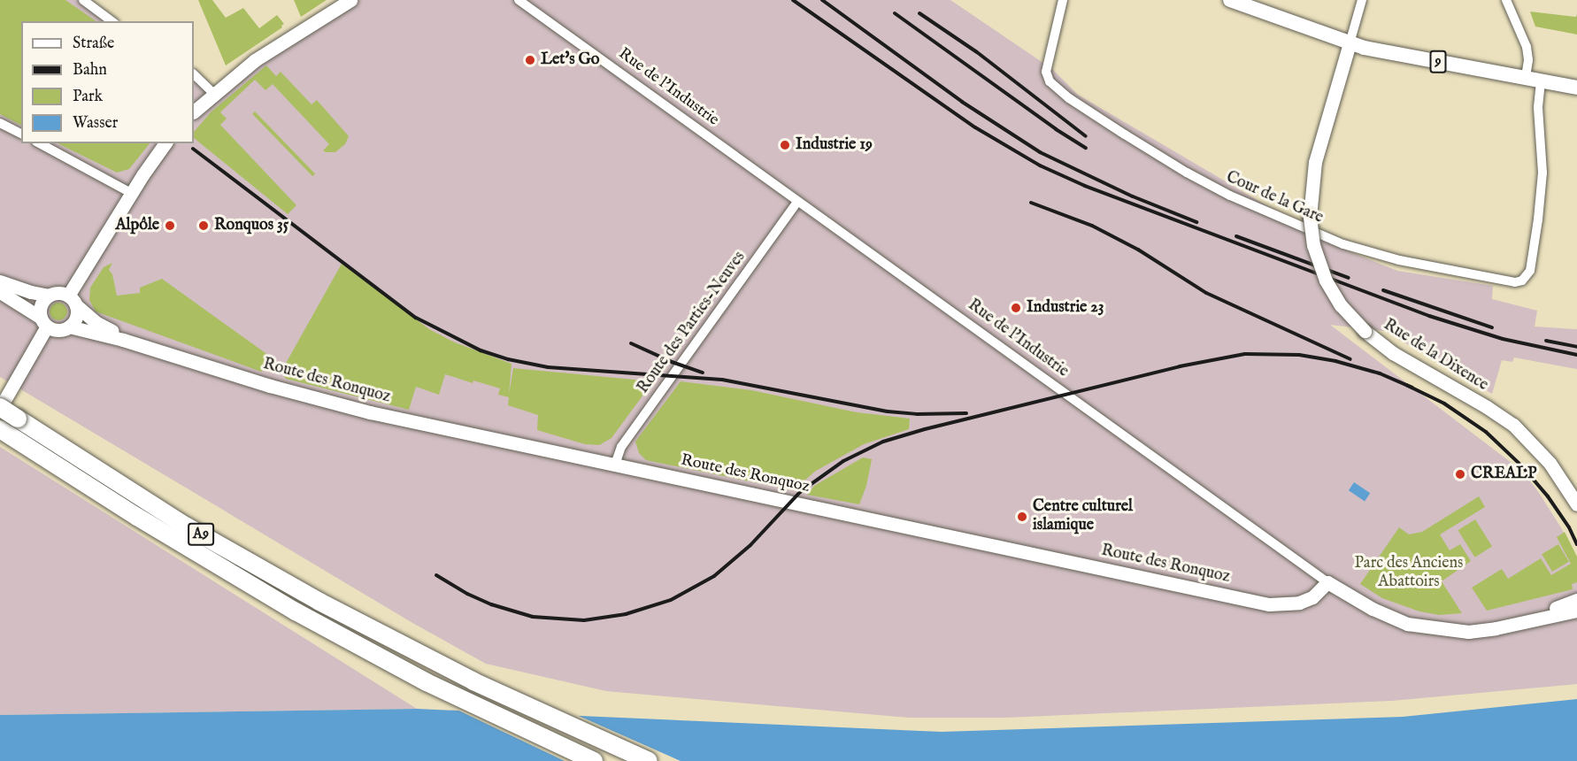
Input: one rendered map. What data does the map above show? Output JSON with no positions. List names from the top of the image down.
{
  "streets": {
    "highway": ["A9"],
    "main road": ["9"],
    "street": [
      "Rue de l'Industrie",
      "Cour de la Gare",
      "Route des Parties-Neuves",
      "Rue de la Dixence",
      "Route des Ronquoz"
    ]
  },
  "crossings": [
    ["9", "Cour de la Gare"],
    ["9", "Rue de la Dixence"],
    ["Rue de l'Industrie", "Route des Parties-Neuves"],
    ["Rue de l'Industrie", "Route des Ronquoz"],
    ["Route des Parties-Neuves", "Route des Ronquoz"]
  ],
  "parks": ["Parc des Anciens Abattoirs"],
  "places": [
    "Let's Go",
    "Industrie 19",
    "Alpôle",
    "Ronquos 35",
    "Industrie 23",
    "CREALP",
    "Centre culturel islamique"
  ],
  "legend": [
    "Straße",
    "Bahn",
    "Park",
    "Wasser"
  ]
}
